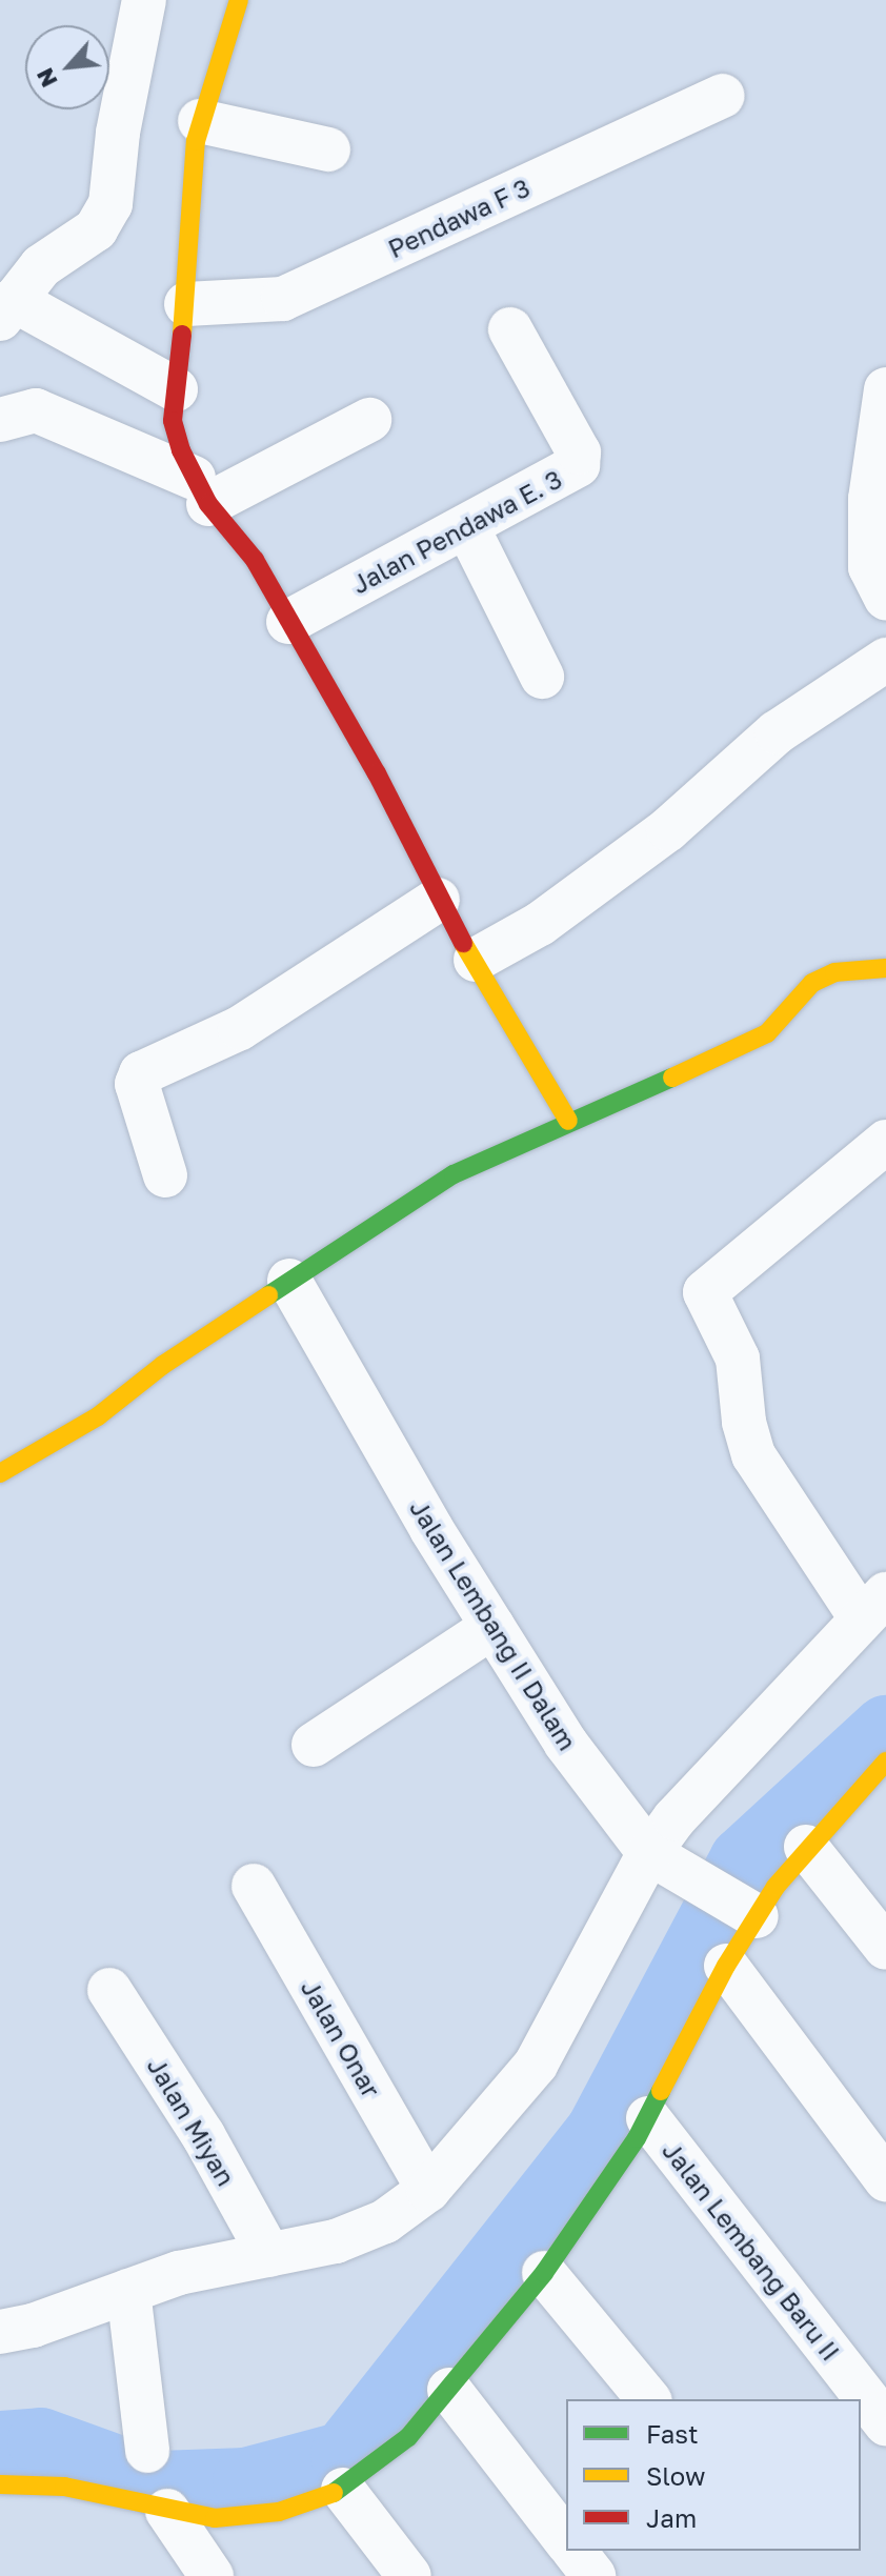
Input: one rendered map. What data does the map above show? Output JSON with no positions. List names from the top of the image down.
{
  "streets": {
    "street": [
      "Pendawa F 3",
      "Jalan Pendawa E. 3",
      "Jalan Lembang II Dalam",
      "Jalan Onar",
      "Jalan Miyan",
      "Jalan Lembang Baru II"
    ]
  },
  "legend": ["Fast", "Slow", "Jam"],
  "north": "bottom left"
}
